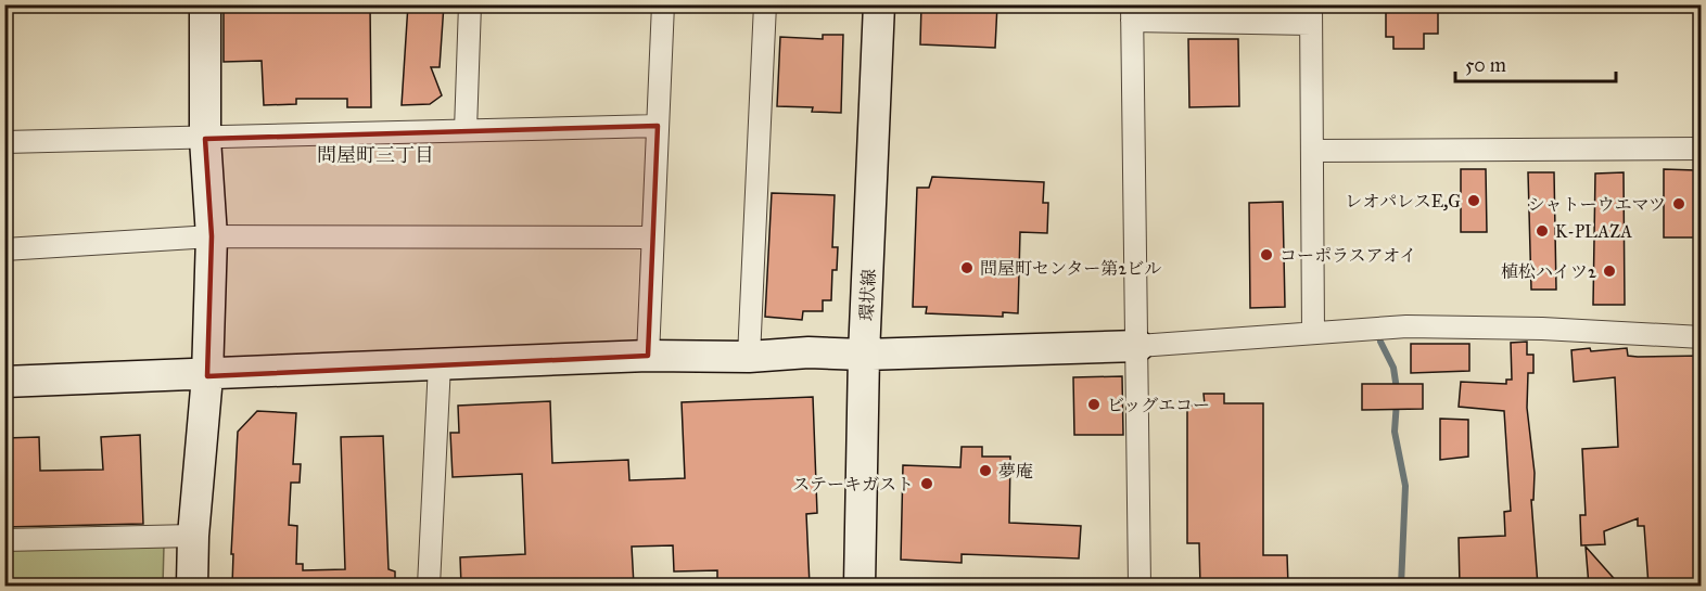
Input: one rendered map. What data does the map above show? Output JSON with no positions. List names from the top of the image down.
{
  "streets": {
    "street": ["環状線"]
  },
  "districts": ["問屋町三丁目"],
  "places": [
    "レオパレスE,G",
    "シャトーウエマツ",
    "K-PLAZA",
    "コーポラスアオイ",
    "問屋町センター第2ビル",
    "植松ハイツ2",
    "ビッグエコー",
    "夢庵",
    "ステーキガスト"
  ],
  "scale_bar": "50 m"
}
